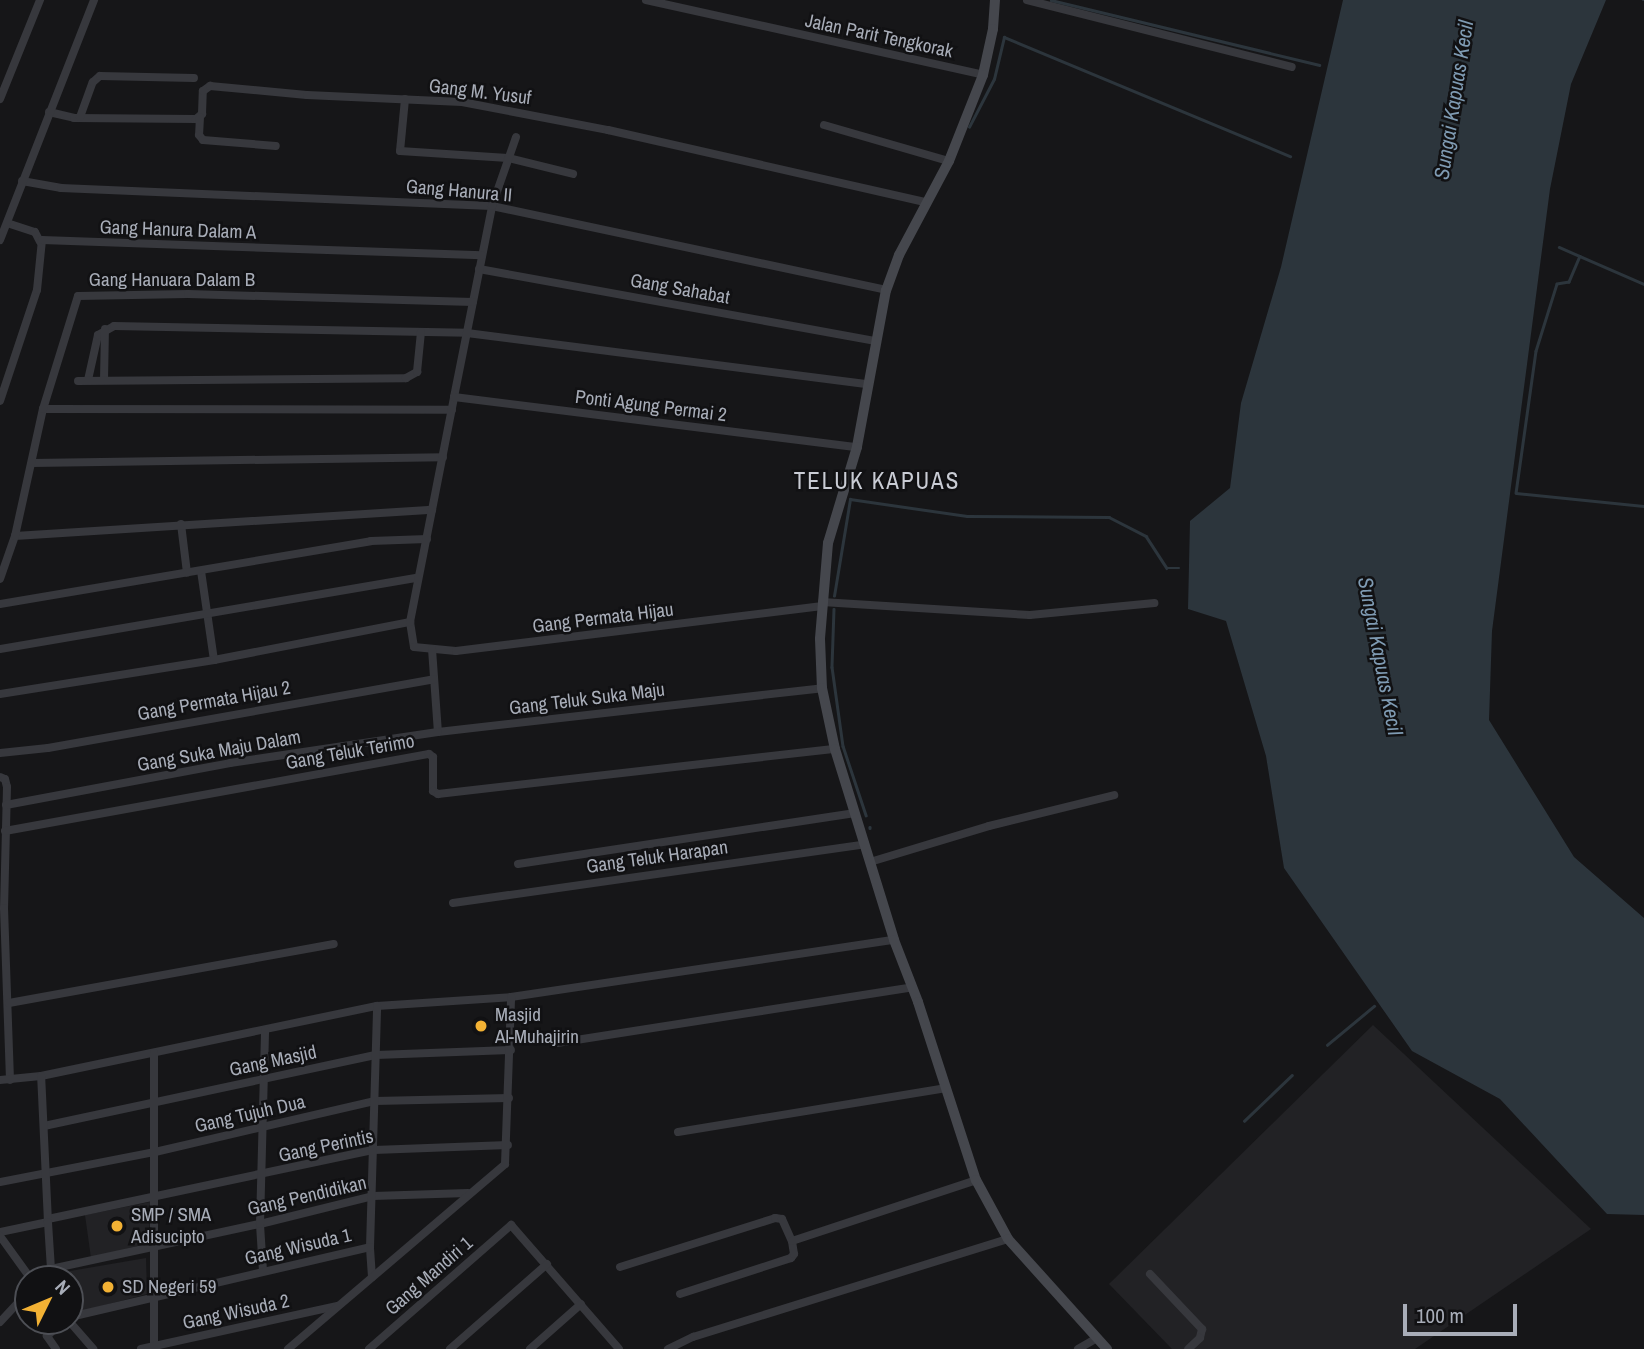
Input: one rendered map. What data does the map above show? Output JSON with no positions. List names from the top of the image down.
{
  "streets": {
    "street": [
      "Jalan Parit Tengkorak",
      "Gang M. Yusuf",
      "Gang Hanura II",
      "Gang Hanura Dalam A",
      "Gang Hanuara Dalam B",
      "Gang Sahabat",
      "Ponti Agung Permai 2",
      "Gang Permata Hijau",
      "Gang Teluk Suka Maju",
      "Gang Permata Hijau 2",
      "Gang Suka Maju Dalam",
      "Gang Teluk Terimo",
      "Gang Teluk Harapan",
      "Gang Masjid",
      "Gang Tujuh Dua",
      "Gang Perintis",
      "Gang Pendidikan",
      "Gang Wisuda 1",
      "Gang Mandiri 1",
      "Gang Wisuda 2"
    ]
  },
  "crossings": [
    ["Gang Teluk Suka Maju", "Gang Suka Maju Dalam"]
  ],
  "districts": ["TELUK KAPUAS"],
  "water": ["Sungai Kapuas Kecil"],
  "places": ["Masjid Al-Muhajirin", "SMP / SMA Adisucipto", "SD Negeri 59"],
  "scale_bar": "100 m",
  "north": "top right"
}
